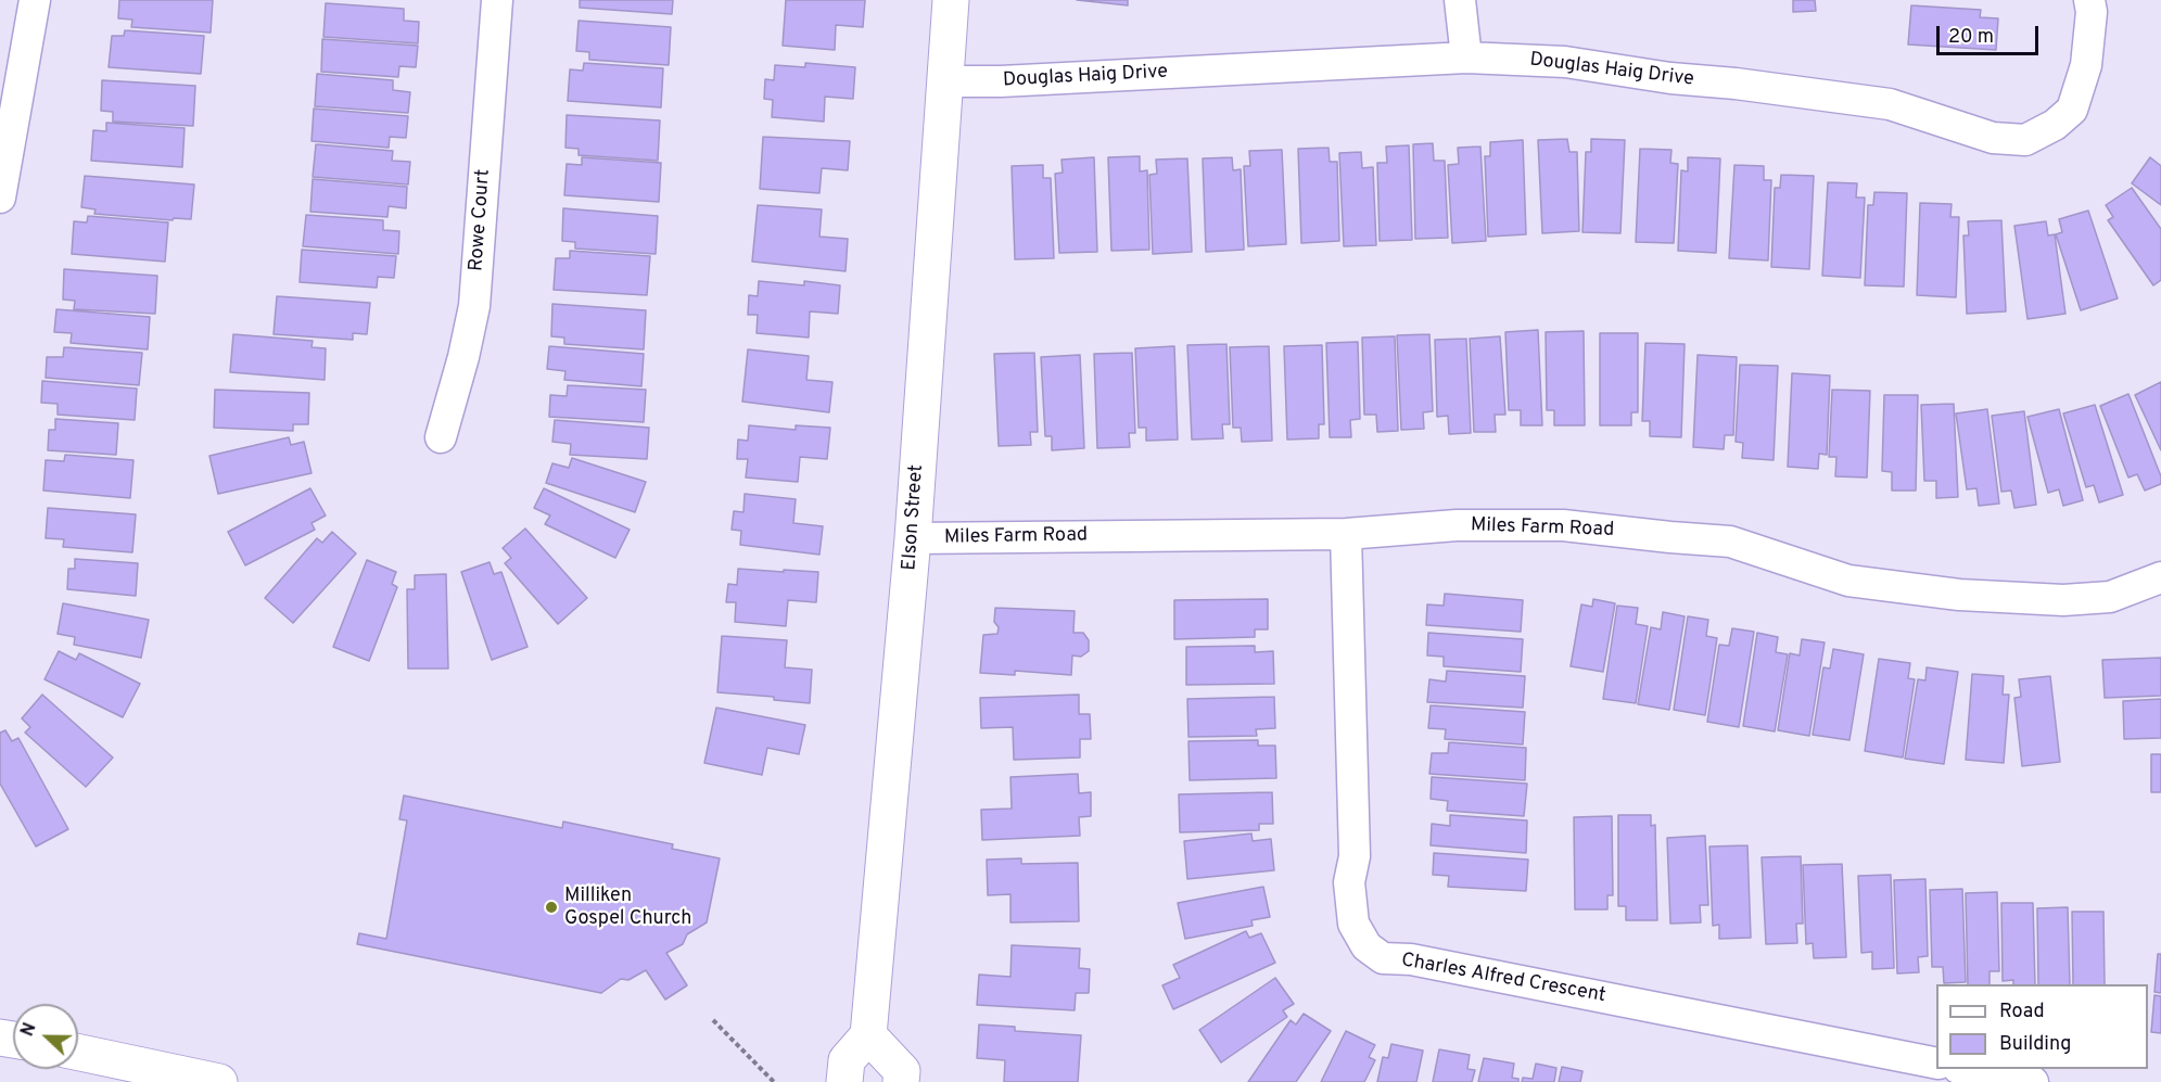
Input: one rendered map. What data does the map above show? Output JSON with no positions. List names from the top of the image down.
{
  "streets": {
    "street": [
      "Douglas Haig Drive",
      "Rowe Court",
      "Elson Street",
      "Miles Farm Road",
      "Charles Alfred Crescent"
    ]
  },
  "crossings": [
    ["Douglas Haig Drive", "Elson Street"],
    ["Elson Street", "Miles Farm Road"],
    ["Miles Farm Road", "Charles Alfred Crescent"]
  ],
  "places": ["Milliken Gospel Church"],
  "legend": ["Road", "Building"],
  "scale_bar": "20 m",
  "north": "left"
}
